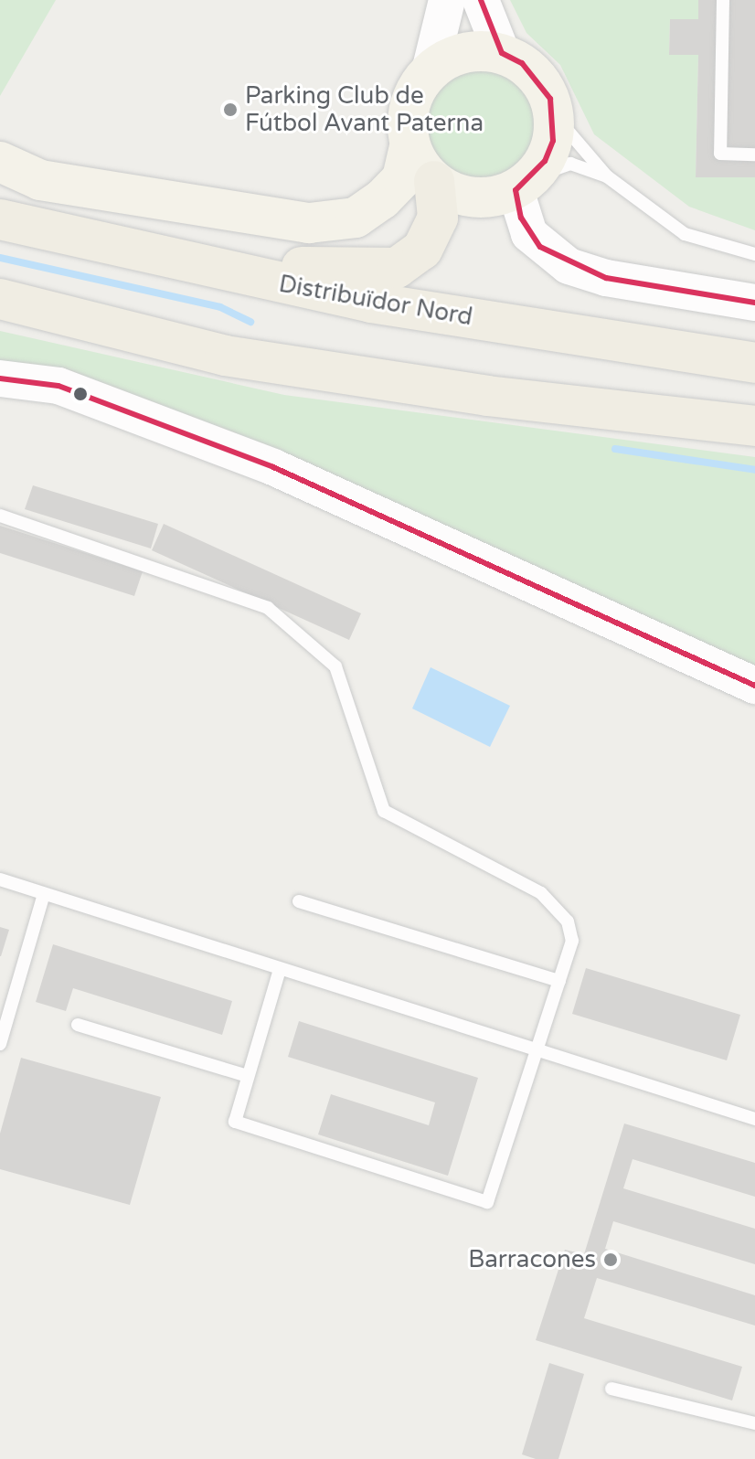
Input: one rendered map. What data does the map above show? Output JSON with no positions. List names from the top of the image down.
{
  "streets": {
    "highway": ["Distribuïdor Nord"]
  },
  "places": ["Parking Club de Fútbol Avant Paterna", "Barracones"]
}
